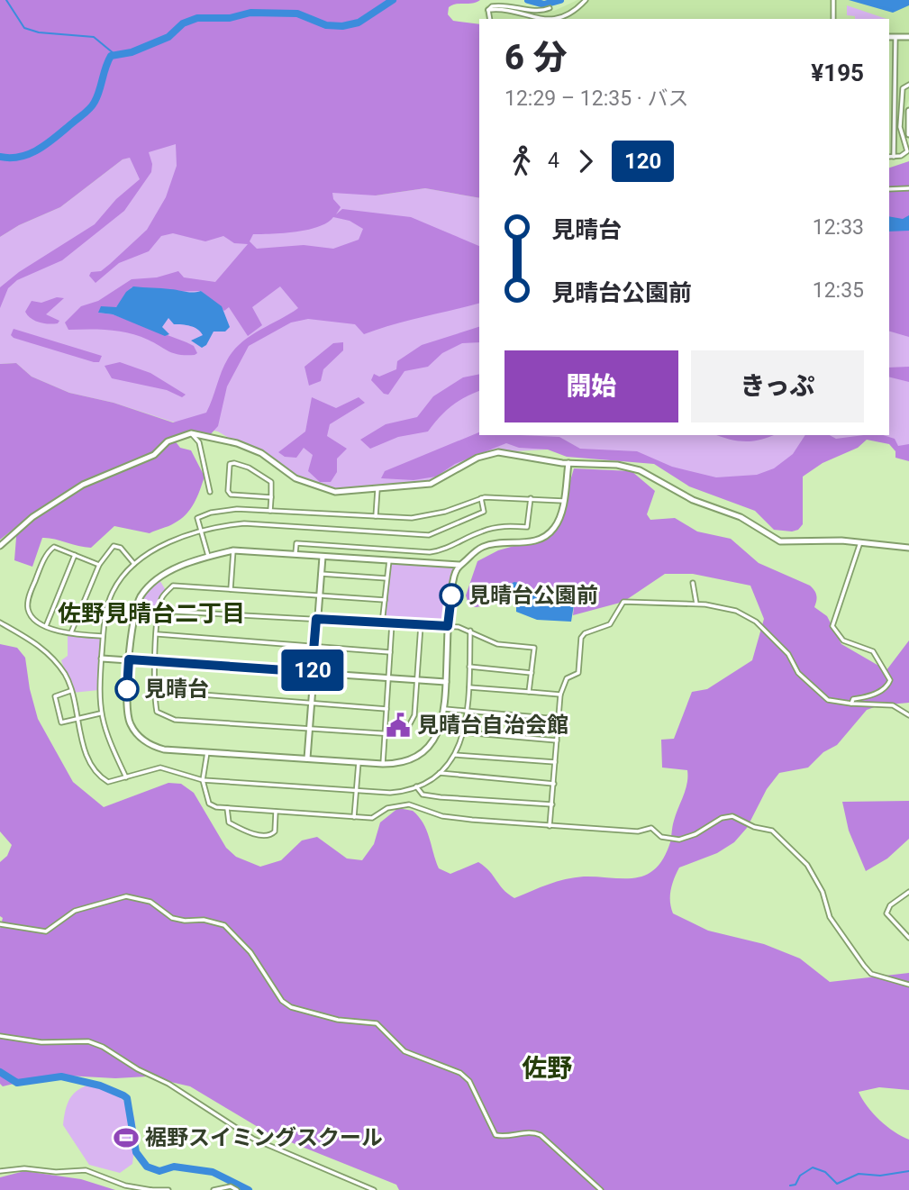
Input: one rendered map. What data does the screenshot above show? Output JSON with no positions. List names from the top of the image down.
{
  "districts": ["佐野見晴台二丁目", "佐野"],
  "places": {
    "other": ["見晴台公園前", "見晴台"],
    "public building": ["見晴台自治会館"],
    "sports": ["裾野スイミングスクール"]
  },
  "lines": ["bus line 120"],
  "page": {
    "on_map": "120",
    "heading": ["6 分", "12:29 – 12:35 · バス", "¥195"],
    "legs": ["4", "120"],
    "list": [
      {
        "name": "見晴台",
        "value": "12:33"
      },
      {
        "name": "見晴台公園前",
        "value": "12:35"
      }
    ],
    "buttons": ["開始", "きっぷ"]
  }
}
